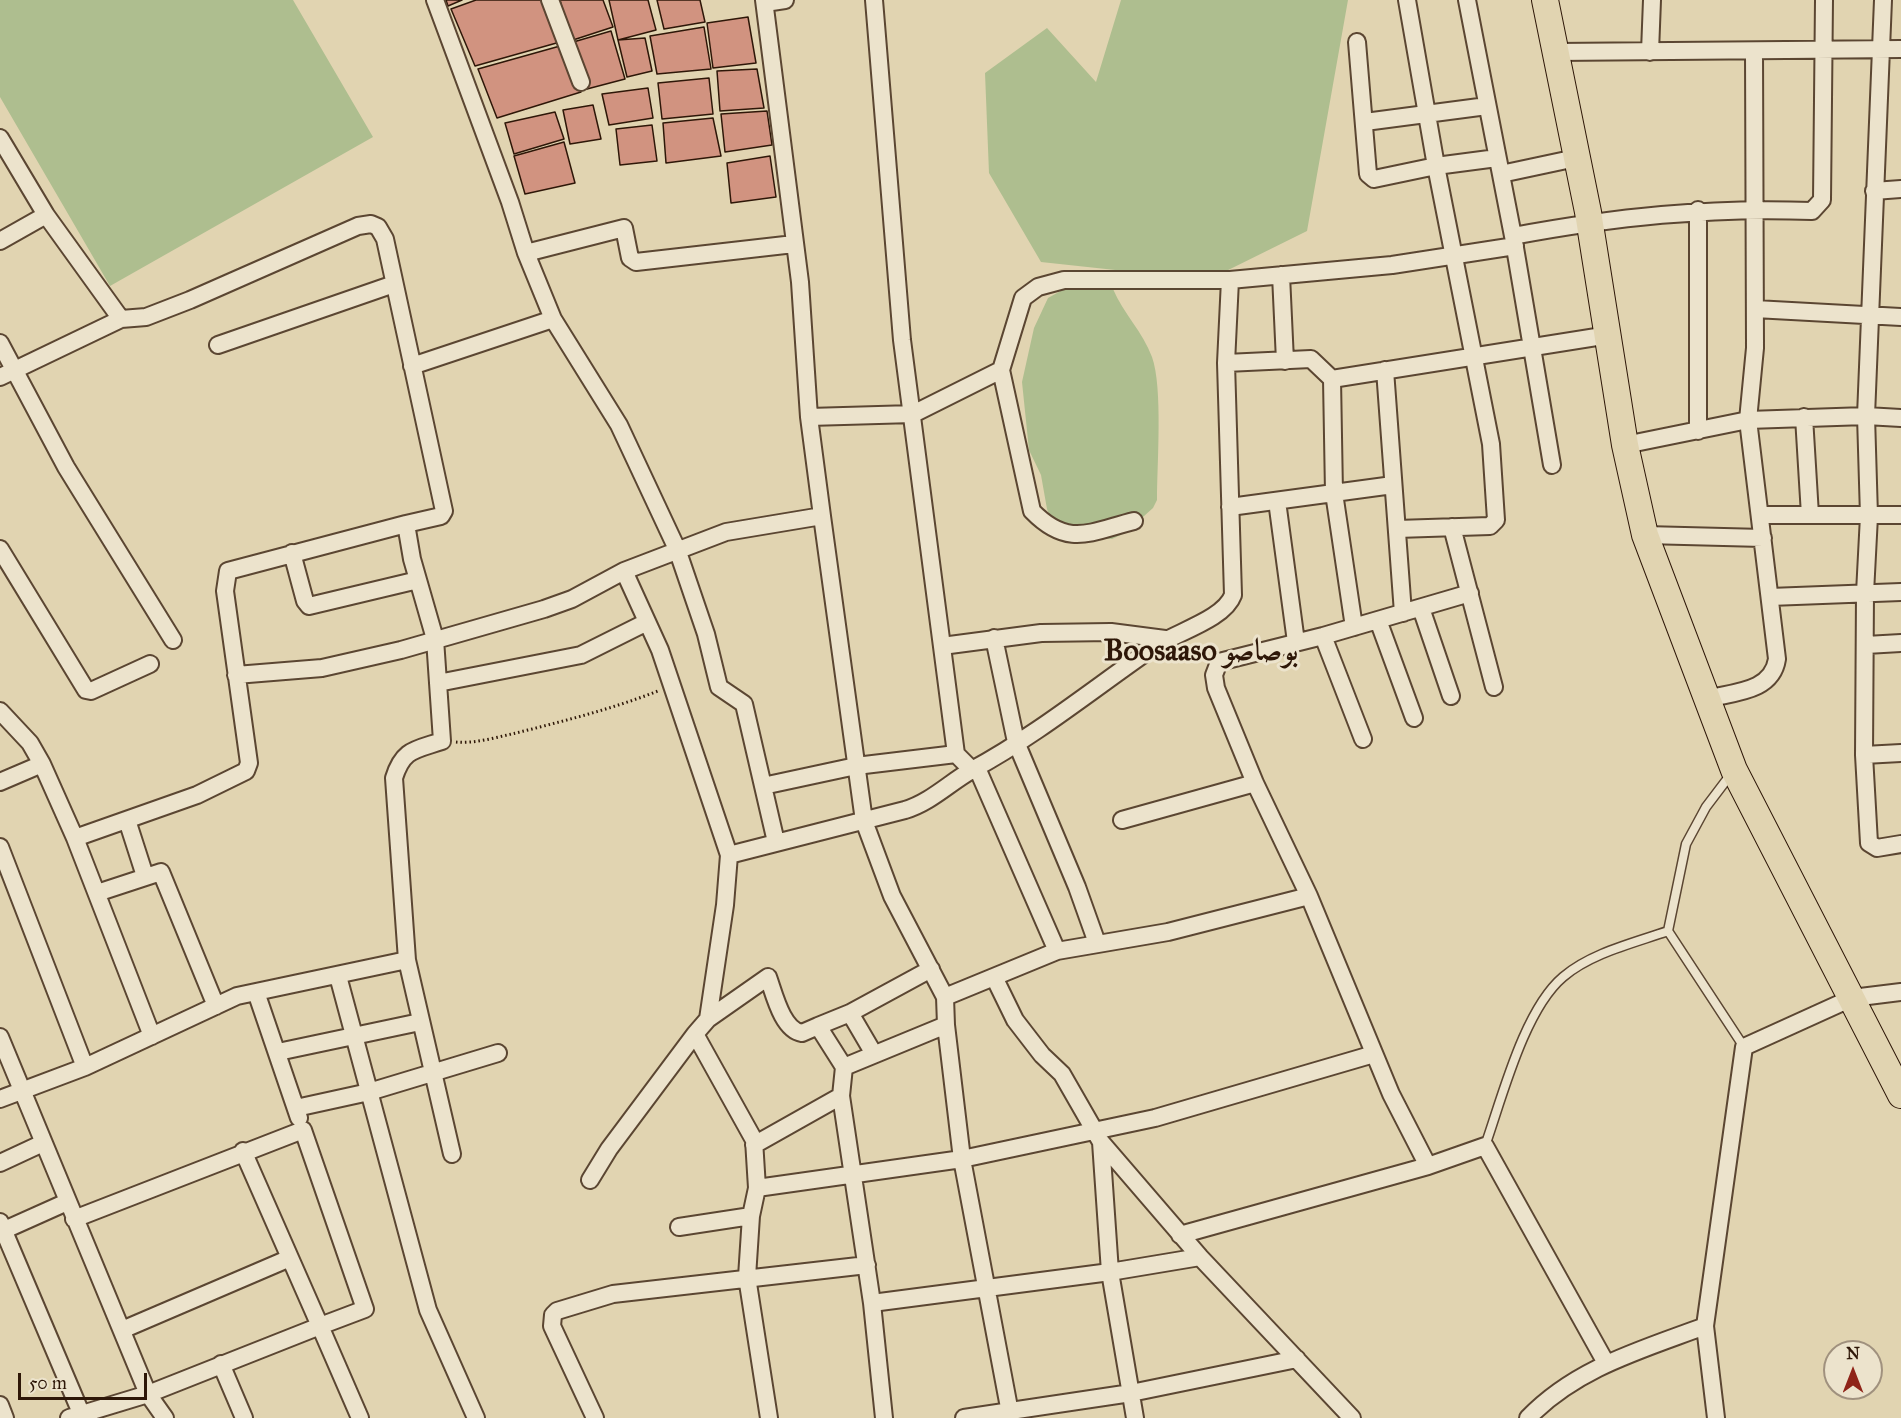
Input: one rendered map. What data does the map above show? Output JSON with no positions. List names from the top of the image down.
{
  "districts": ["Boosaaso بوصاصو"],
  "scale_bar": "50 m",
  "north": "top"
}
